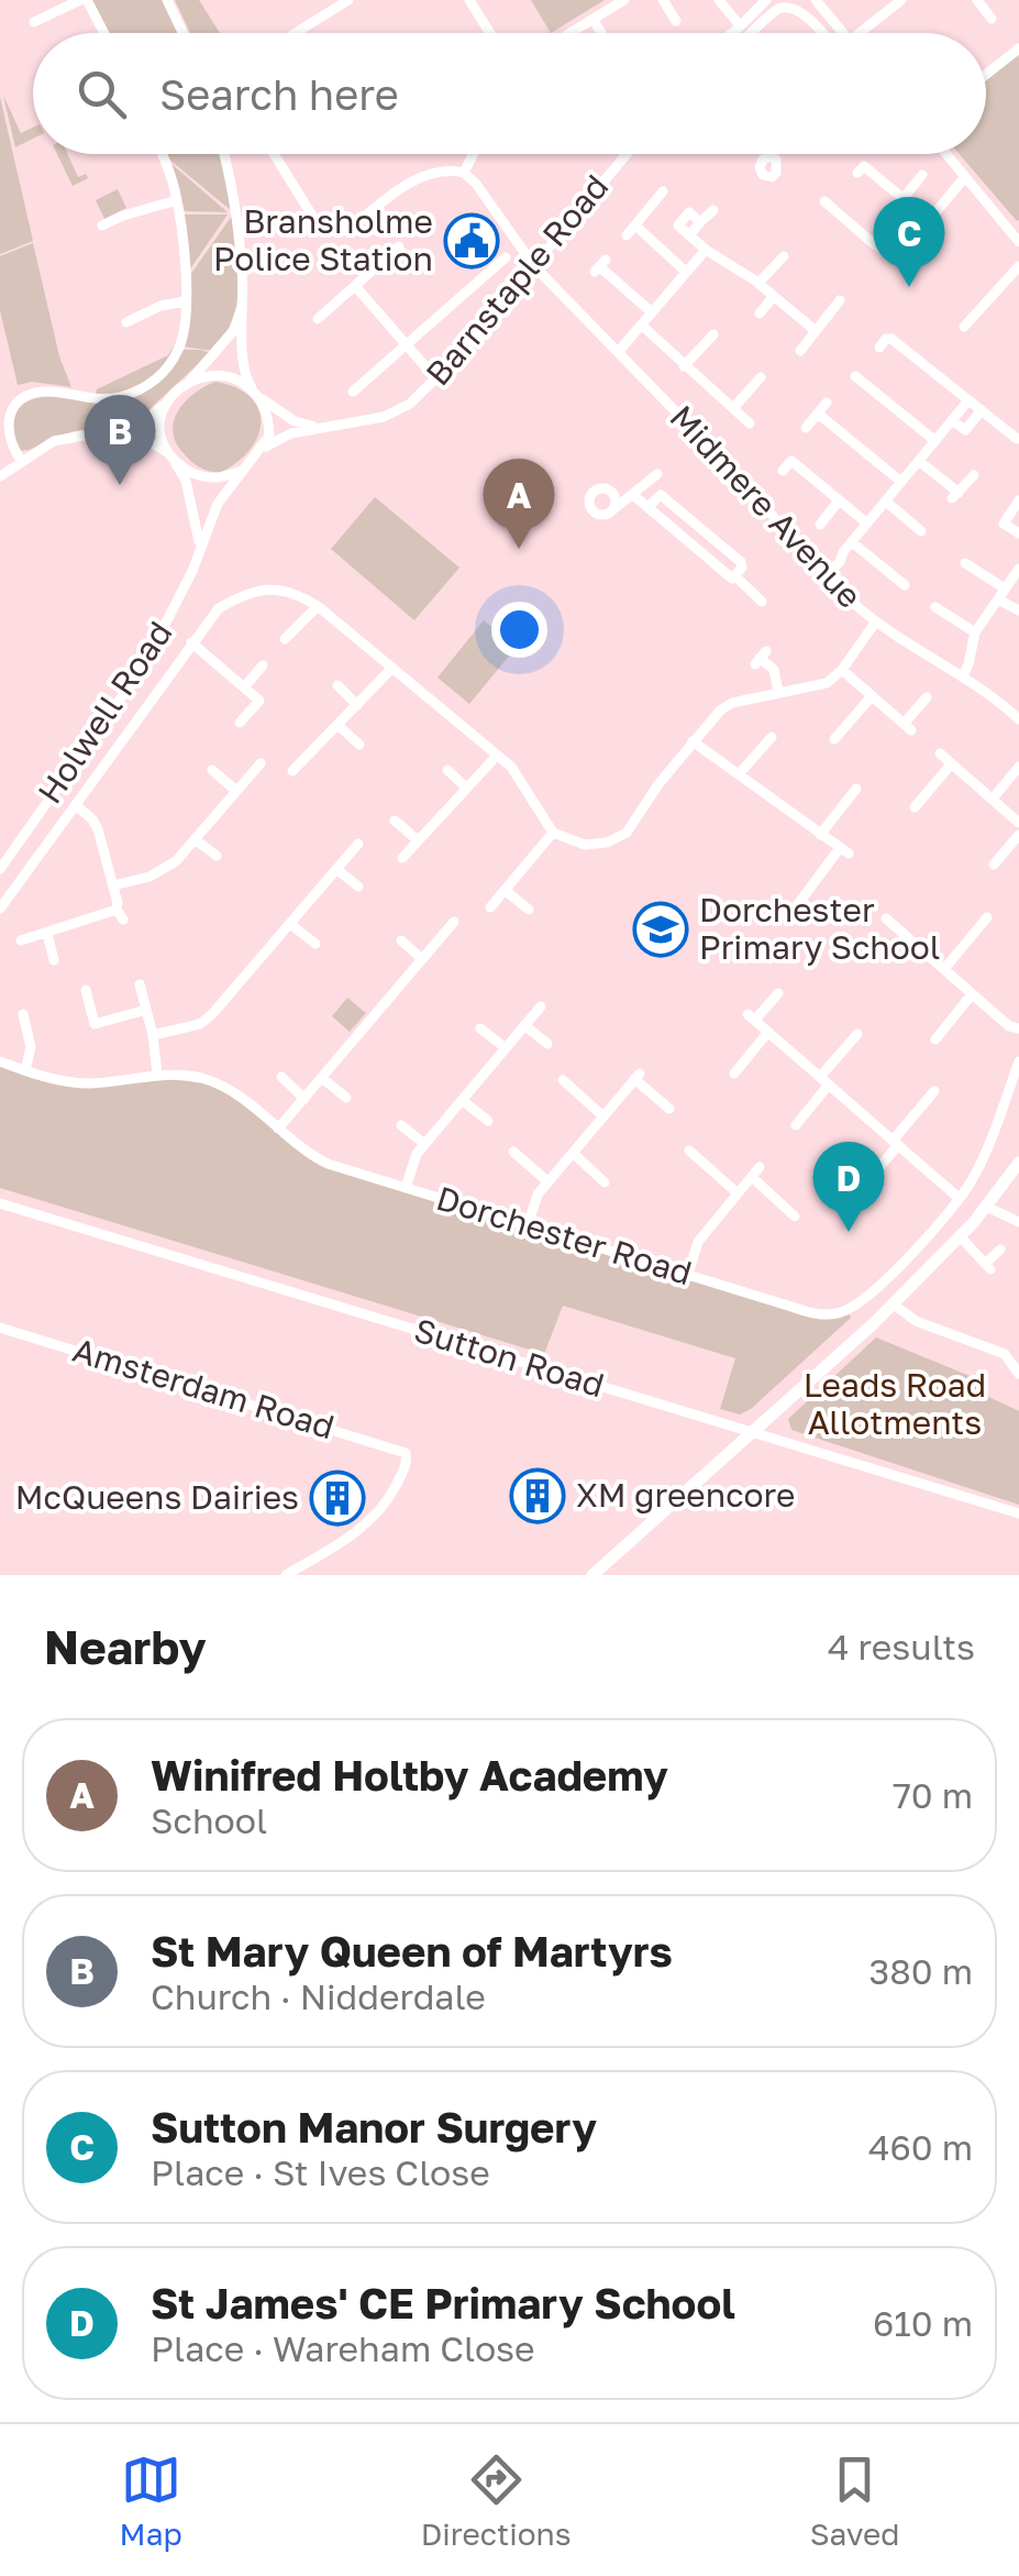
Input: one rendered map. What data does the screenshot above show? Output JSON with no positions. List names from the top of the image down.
{
  "streets": {
    "street": [
      "Barnstaple Road",
      "Midmere Avenue",
      "Holwell Road",
      "Dorchester Road",
      "Sutton Road",
      "Amsterdam Road"
    ]
  },
  "crossings": [
    ["Barnstaple Road", "Midmere Avenue"],
    ["Barnstaple Road", "Holwell Road"]
  ],
  "parks": ["Leads Road Allotments"],
  "places": {
    "public building": ["Bransholme Police Station"],
    "school or university": ["Dorchester Primary School"],
    "building": ["XM greencore", "McQueens Dairies"]
  },
  "page": {
    "search": "Search here",
    "pins": [
      "C",
      "B",
      "A",
      "D"
    ],
    "heading": ["Nearby", "4 results"],
    "list": [
      {
        "mark": "A",
        "name": "Winifred Holtby Academy",
        "note": "School",
        "value": "70 m"
      },
      {
        "mark": "B",
        "name": "St Mary Queen of Martyrs",
        "note": "Church · Nidderdale",
        "value": "380 m"
      },
      {
        "mark": "C",
        "name": "Sutton Manor Surgery",
        "note": "Place · St Ives Close",
        "value": "460 m"
      },
      {
        "mark": "D",
        "name": "St James' CE Primary School",
        "note": "Place · Wareham Close",
        "value": "610 m"
      }
    ],
    "nav": ["Map", "Directions", "Saved"]
  }
}
